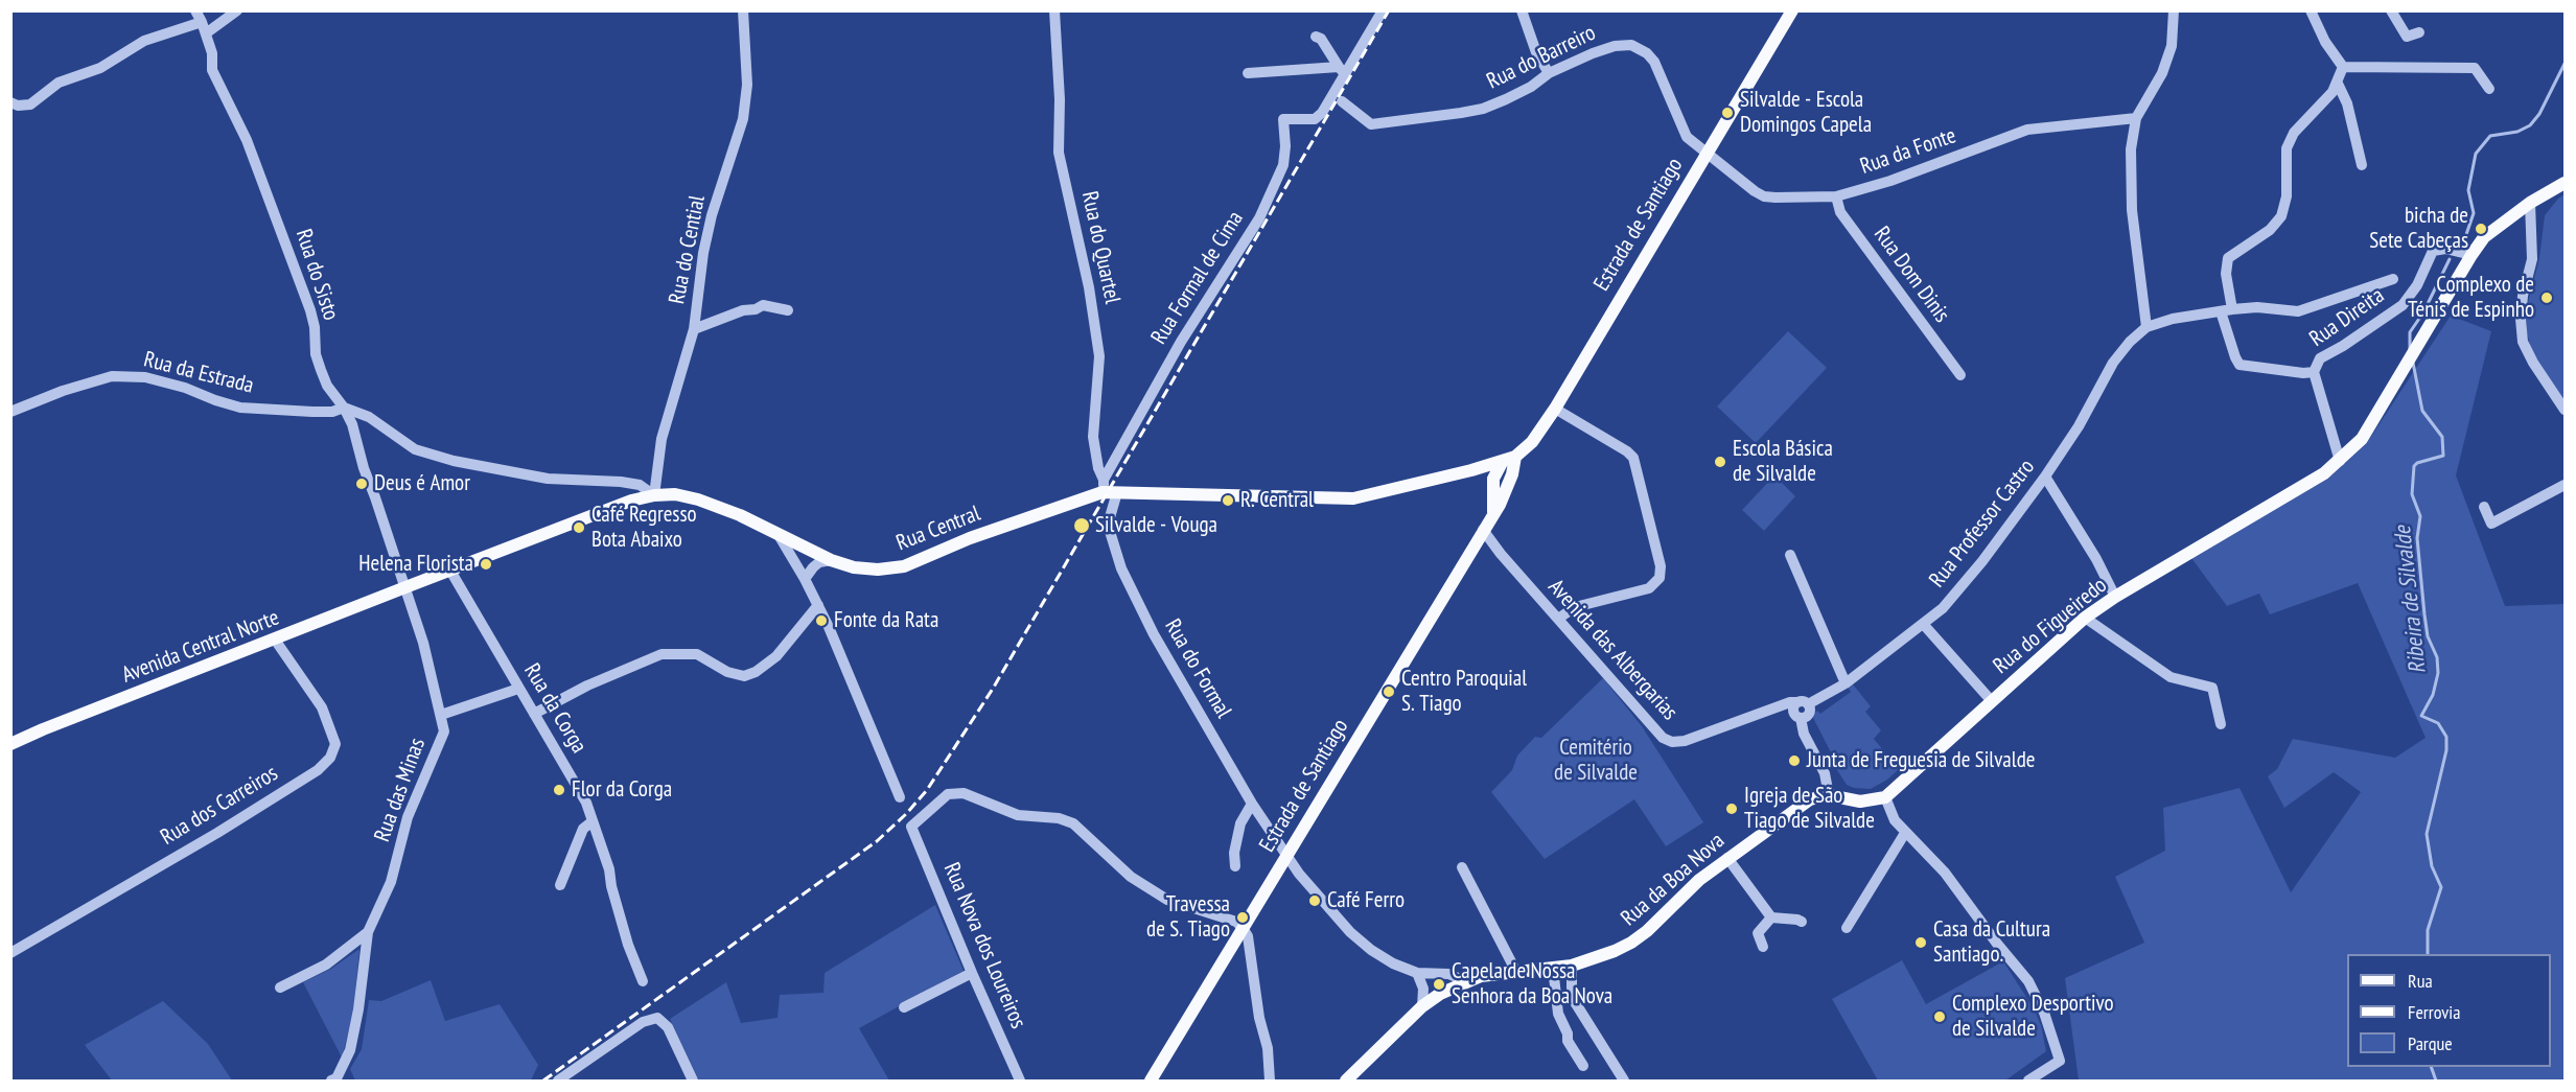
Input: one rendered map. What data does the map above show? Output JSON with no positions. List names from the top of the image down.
{
  "streets": {
    "main road": [
      "Estrada de Santiago",
      "Rua Central",
      "Rua do Figueiredo",
      "Avenida Central Norte",
      "Rua da Boa Nova"
    ],
    "street": [
      "Rua do Barreiro",
      "Rua da Fonte",
      "Rua do Quartel",
      "Rua do Cential",
      "Rua do Sisto",
      "Rua Dom Dinis",
      "Rua Formal de Cima",
      "Rua Direita",
      "Rua da Estrada",
      "Rua Professor Castro",
      "Avenida das Albergarias",
      "Rua do Formal",
      "Rua da Corga",
      "Rua das Minas",
      "Rua dos Carreiros",
      "Rua Nova dos Loureiros"
    ]
  },
  "crossings": [
    ["Rua do Barreiro", "Rua da Fonte"],
    ["Rua do Barreiro", "Estrada de Santiago"],
    ["Rua da Fonte", "Estrada de Santiago"],
    ["Rua da Fonte", "Rua Dom Dinis"],
    ["Estrada de Santiago", "Rua Central"],
    ["Estrada de Santiago", "Avenida das Albergarias"],
    ["Estrada de Santiago", "Rua do Formal"],
    ["Estrada de Santiago", "Rua Nova dos Loureiros"],
    ["Rua do Quartel", "Rua Formal de Cima"],
    ["Rua do Quartel", "Rua Central"],
    ["Rua do Cential", "Rua Central"],
    ["Rua do Sisto", "Rua da Estrada"],
    ["Rua do Sisto", "Rua Central"],
    ["Rua do Sisto", "Avenida Central Norte"],
    ["Rua do Sisto", "Rua das Minas"],
    ["Rua Formal de Cima", "Rua Central"],
    ["Rua Direita", "Rua do Figueiredo"],
    ["Rua Professor Castro", "Avenida das Albergarias"],
    ["Rua Central", "Avenida Central Norte"],
    ["Rua Central", "Rua do Formal"],
    ["Rua Central", "Rua da Corga"],
    ["Rua Central", "Rua das Minas"],
    ["Avenida Central Norte", "Rua das Minas"],
    ["Avenida Central Norte", "Rua dos Carreiros"]
  ],
  "water": ["Ribeira de Silvalde"],
  "parks": ["Cemitério de Silvalde"],
  "places": [
    "Silvalde - Escola Domingos Capela",
    "bicha de Sete Cabeças",
    "Complexo de Ténis de Espinho",
    "Escola Básica de Silvalde",
    "Deus é Amor",
    "R. Central",
    "Silvalde - Vouga",
    "Café Regresso Bota Abaixo",
    "Helena Florista",
    "Fonte da Rata",
    "Centro Paroquial S. Tiago",
    "Junta de Freguesia de Silvalde",
    "Flor da Corga",
    "Igreja de São Tiago de Silvalde",
    "Café Ferro",
    "Travessa de S. Tiago",
    "Casa da Cultura Santiago.",
    "Capela de Nossa Senhora da Boa Nova",
    "Complexo Desportivo de Silvalde"
  ],
  "legend": ["Rua", "Ferrovia", "Parque"]
}
